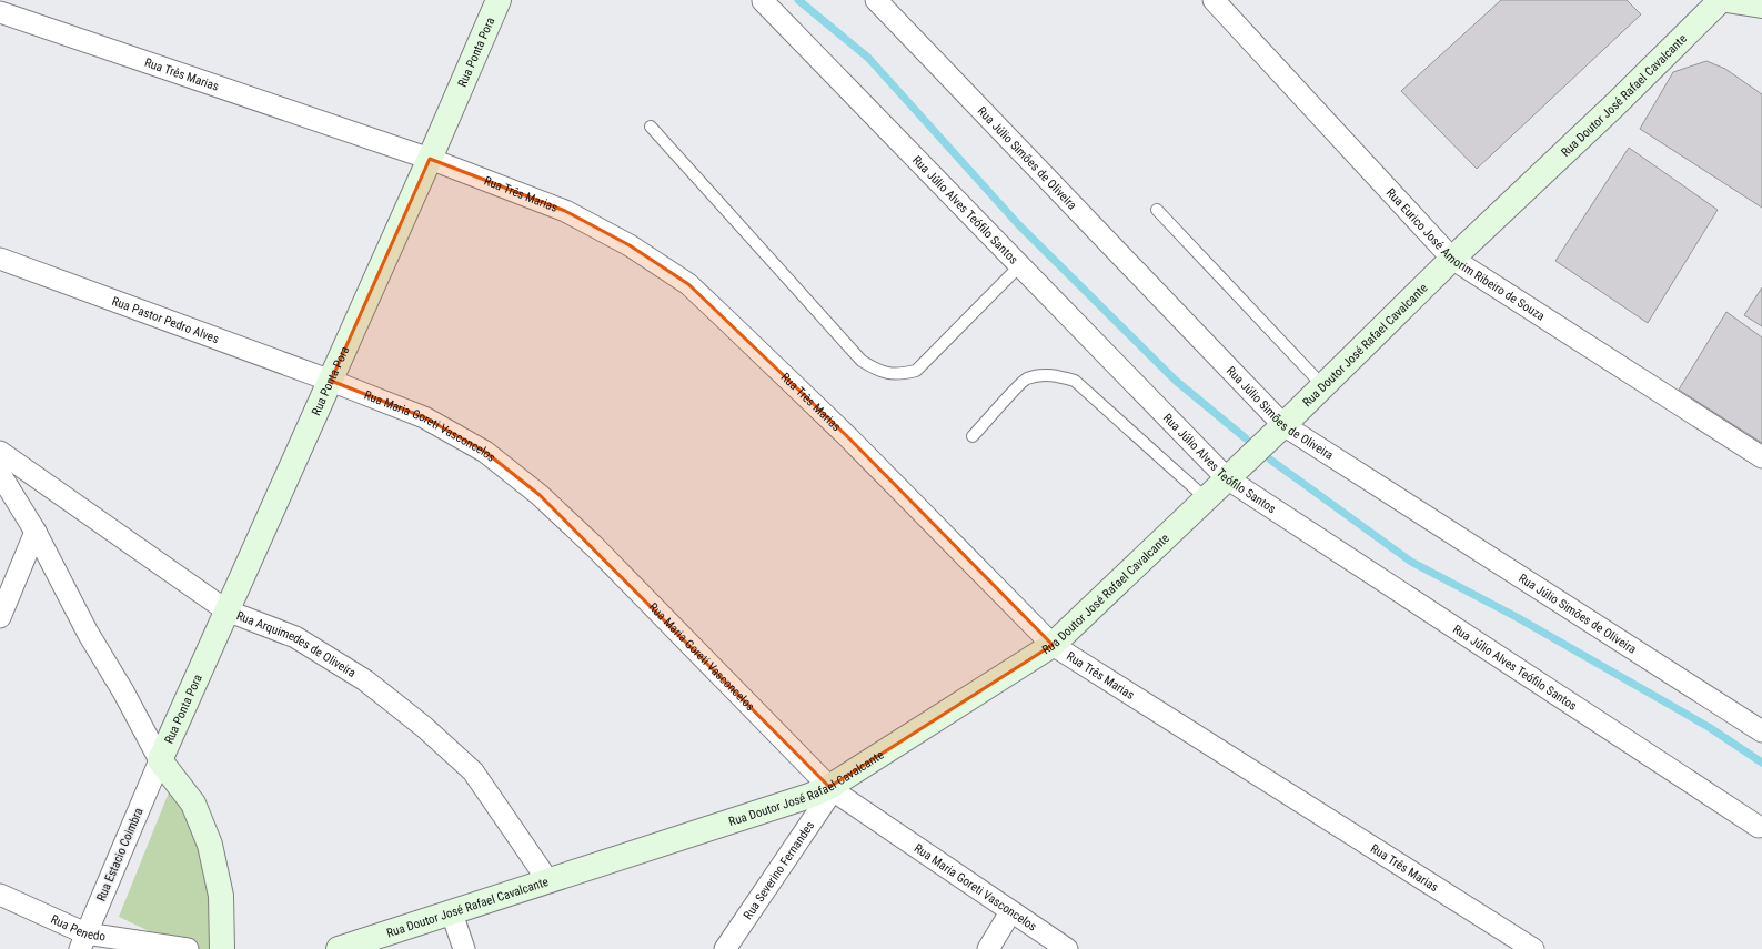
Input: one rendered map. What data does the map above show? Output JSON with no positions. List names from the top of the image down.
{
  "streets": {
    "street": [
      "Rua Ponta Pora",
      "Rua Três Marias",
      "Rua Doutor José Rafael Cavalcante",
      "Rua Júlio Simões de Oliveira",
      "Rua Júlio Alves Teófilo Santos",
      "Rua Eurico José Amorim Ribeiro de Souza",
      "Rua Pastor Pedro Alves",
      "Rua Maria Goreti Vasconcelos",
      "Rua Arquimedes de Oliveira",
      "Rua Estacio Coimbra",
      "Rua Severino Fernandes",
      "Rua Penedo"
    ]
  },
  "crossings": [
    ["Rua Ponta Pora", "Rua Três Marias"],
    ["Rua Ponta Pora", "Rua Pastor Pedro Alves"],
    ["Rua Ponta Pora", "Rua Maria Goreti Vasconcelos"],
    ["Rua Ponta Pora", "Rua Arquimedes de Oliveira"],
    ["Rua Ponta Pora", "Rua Estacio Coimbra"],
    ["Rua Três Marias", "Rua Doutor José Rafael Cavalcante"],
    ["Rua Doutor José Rafael Cavalcante", "Rua Júlio Simões de Oliveira"],
    ["Rua Doutor José Rafael Cavalcante", "Rua Júlio Alves Teófilo Santos"],
    ["Rua Doutor José Rafael Cavalcante", "Rua Eurico José Amorim Ribeiro de Souza"],
    ["Rua Doutor José Rafael Cavalcante", "Rua Maria Goreti Vasconcelos"],
    ["Rua Doutor José Rafael Cavalcante", "Rua Arquimedes de Oliveira"],
    ["Rua Doutor José Rafael Cavalcante", "Rua Severino Fernandes"],
    ["Rua Pastor Pedro Alves", "Rua Maria Goreti Vasconcelos"],
    ["Rua Maria Goreti Vasconcelos", "Rua Severino Fernandes"],
    ["Rua Estacio Coimbra", "Rua Penedo"]
  ]
}
